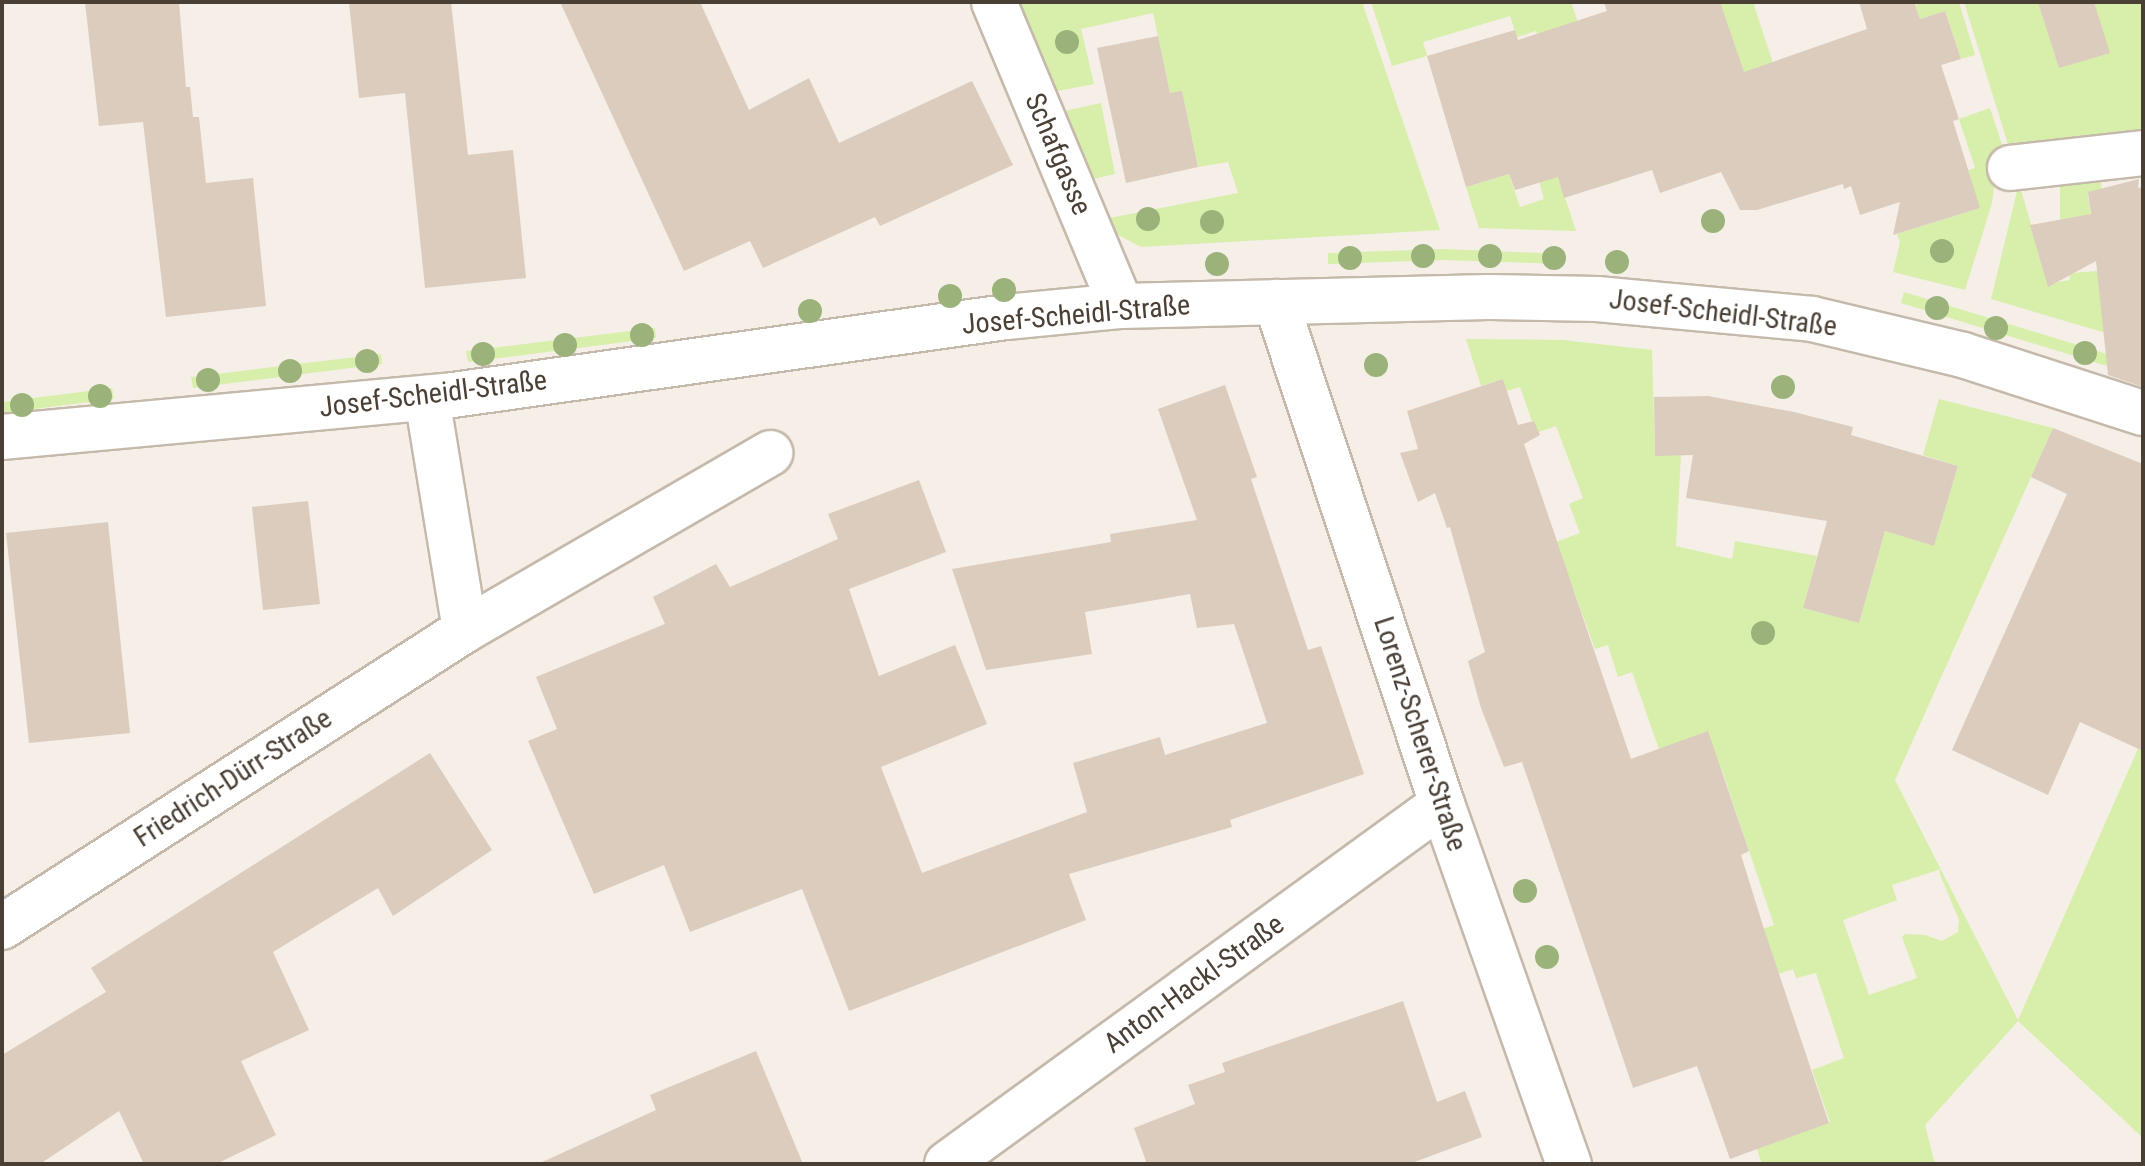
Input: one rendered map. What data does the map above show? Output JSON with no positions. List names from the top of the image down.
{
  "streets": {
    "street": [
      "Schafgasse",
      "Josef-Scheidl-Straße",
      "Lorenz-Scherer-Straße",
      "Friedrich-Dürr-Straße",
      "Anton-Hackl-Straße"
    ]
  },
  "crossings": [
    ["Schafgasse", "Josef-Scheidl-Straße"],
    ["Josef-Scheidl-Straße", "Lorenz-Scherer-Straße"],
    ["Lorenz-Scherer-Straße", "Anton-Hackl-Straße"]
  ]
}
